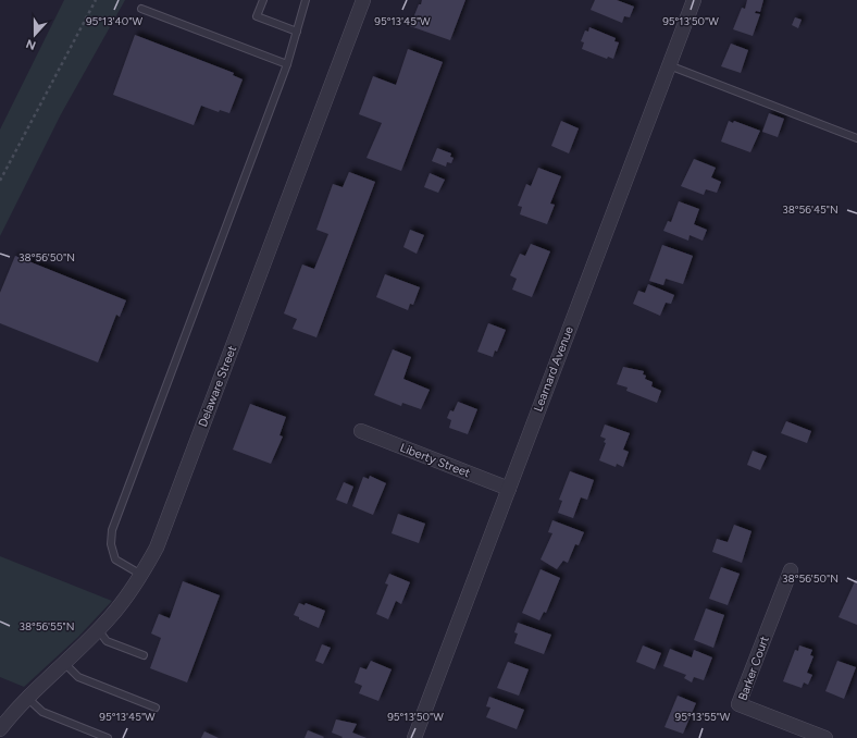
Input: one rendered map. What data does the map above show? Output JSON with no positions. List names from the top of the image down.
{
  "streets": {
    "street": [
      "Learnard Avenue",
      "Delaware Street",
      "Liberty Street",
      "Barker Court"
    ]
  },
  "crossings": [
    ["Learnard Avenue", "Liberty Street"]
  ],
  "north": "bottom",
  "coordinates": [
    "95°13'40\"W",
    "95°13'45\"W",
    "95°13'50\"W",
    "38°56'45\"N",
    "38°56'50\"N",
    "38°56'55\"N",
    "95°13'55\"W"
  ]
}
